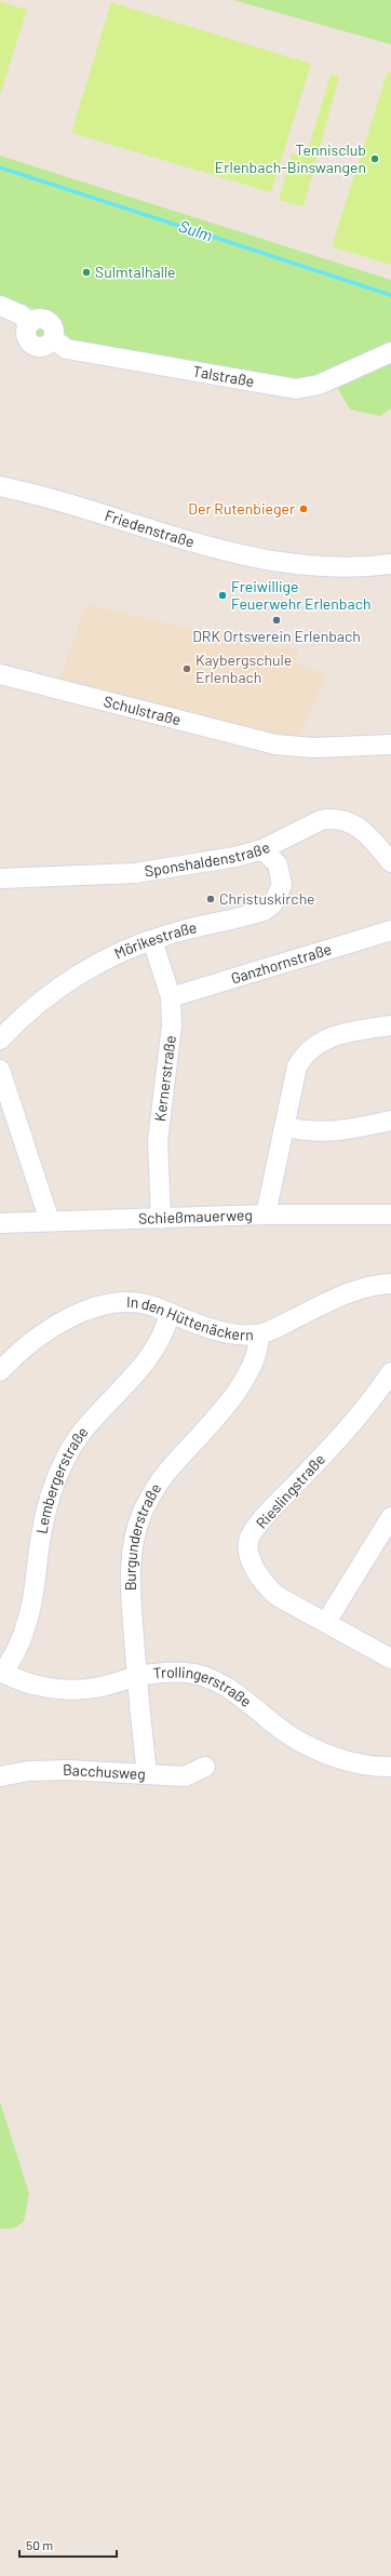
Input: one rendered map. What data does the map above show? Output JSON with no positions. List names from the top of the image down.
{
  "streets": {
    "street": [
      "Talstraße",
      "Friedenstraße",
      "Schulstraße",
      "Sponshaldenstraße",
      "Mörikestraße",
      "Ganzhornstraße",
      "Kernerstraße",
      "Schießmauerweg",
      "In den Hüttenäckern",
      "Lembergerstraße",
      "Rieslingstraße",
      "Burgunderstraße",
      "Trollingerstraße",
      "Bacchusweg"
    ]
  },
  "crossings": [
    ["Sponshaldenstraße", "Mörikestraße"],
    ["Mörikestraße", "Kernerstraße"],
    ["Ganzhornstraße", "Kernerstraße"],
    ["Kernerstraße", "Schießmauerweg"],
    ["In den Hüttenäckern", "Lembergerstraße"],
    ["In den Hüttenäckern", "Burgunderstraße"],
    ["Lembergerstraße", "Trollingerstraße"],
    ["Burgunderstraße", "Trollingerstraße"],
    ["Burgunderstraße", "Bacchusweg"]
  ],
  "water": ["Sulm"],
  "places": [
    "Tennisclub Erlenbach-Binswangen",
    "Sulmtalhalle",
    "Der Rutenbieger",
    "Freiwillige Feuerwehr Erlenbach",
    "DRK Ortsverein Erlenbach",
    "Kaybergschule Erlenbach",
    "Christuskirche"
  ],
  "scale_bar": "50 m"
}
